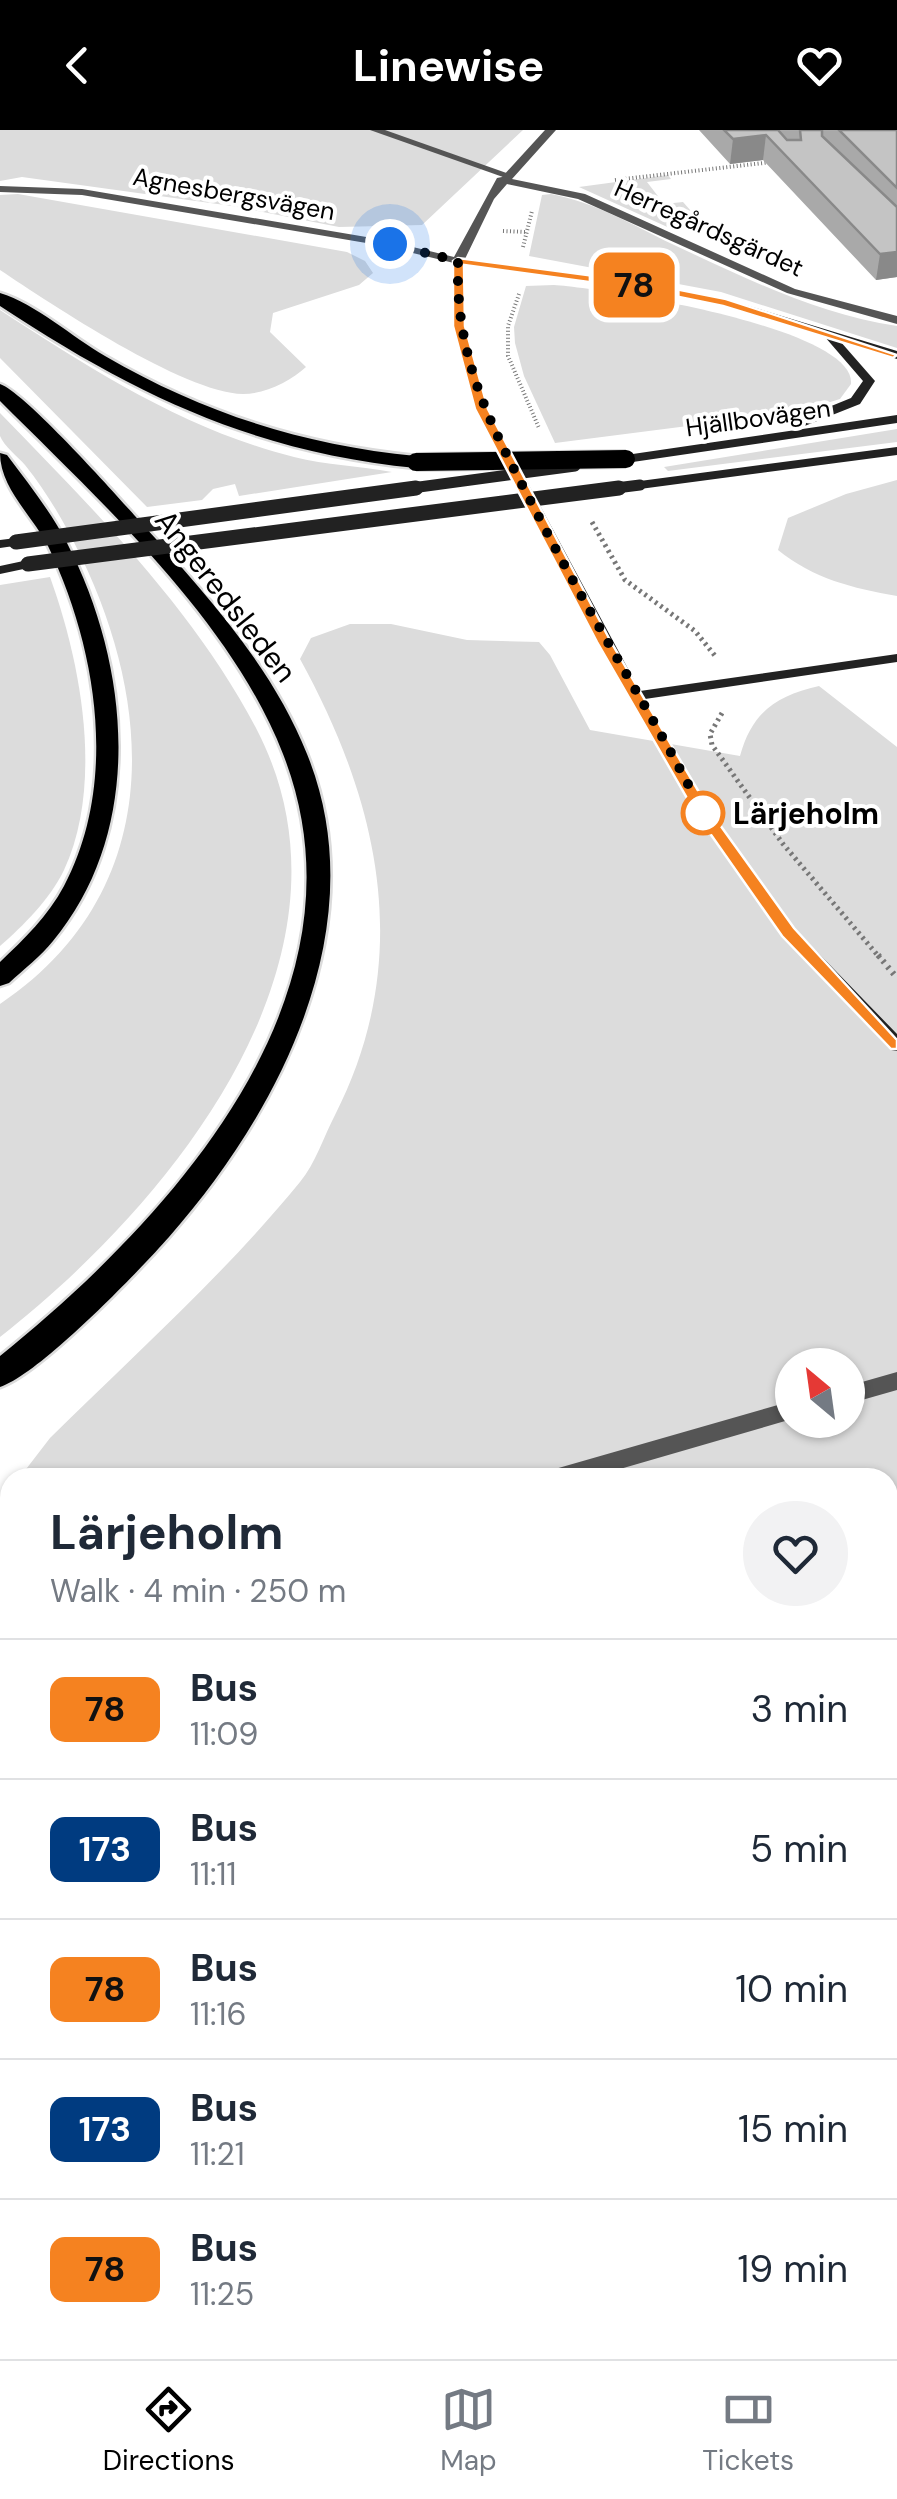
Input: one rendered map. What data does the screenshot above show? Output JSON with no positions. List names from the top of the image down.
{
  "streets": {
    "highway": ["Angeredsleden"],
    "main road": ["Hjällbovägen"],
    "street": ["Agnesbergsvägen", "Herregårdsgärdet"]
  },
  "places": ["Lärjeholm"],
  "lines": ["bus line 78"],
  "north": "top left",
  "page": {
    "header": "Linewise",
    "on_map": "78",
    "heading": ["Lärjeholm", "Walk · 4 min · 250 m"],
    "list": [
      {
        "mark": "78",
        "name": "Bus",
        "note": "11:09",
        "value": "3 min"
      },
      {
        "mark": "173",
        "name": "Bus",
        "note": "11:11",
        "value": "5 min"
      },
      {
        "mark": "78",
        "name": "Bus",
        "note": "11:16",
        "value": "10 min"
      },
      {
        "mark": "173",
        "name": "Bus",
        "note": "11:21",
        "value": "15 min"
      },
      {
        "mark": "78",
        "name": "Bus",
        "note": "11:25",
        "value": "19 min"
      }
    ],
    "tabs": ["Directions", "Map", "Tickets"]
  }
}
